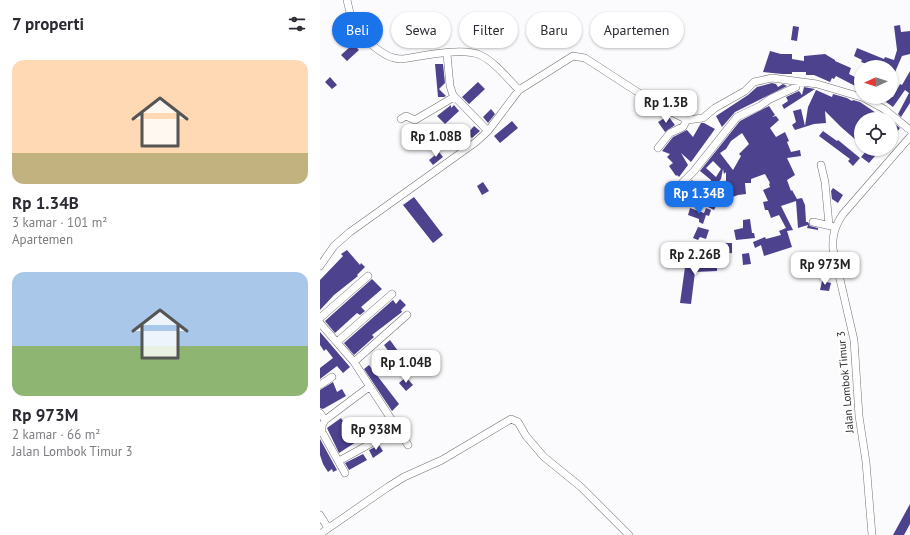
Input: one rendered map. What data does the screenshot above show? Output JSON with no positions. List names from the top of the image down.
{
  "streets": {
    "street": ["Jalan Lombok Timur 3"]
  },
  "north": "left",
  "page": {
    "heading": "7 properti",
    "chip": [
      "Beli",
      "Sewa",
      "Filter",
      "Baru",
      "Apartemen"
    ],
    "list": [
      {
        "name": "Rp 1.34B",
        "note": "3 kamar · 101 m² · Apartemen"
      },
      {
        "name": "Rp 973M",
        "note": "2 kamar · 66 m² · Jalan Lombok Timur 3"
      }
    ],
    "price": [
      "Rp 1.3B",
      "Rp 1.08B",
      "Rp 1.34B",
      "Rp 2.26B",
      "Rp 973M",
      "Rp 1.04B",
      "Rp 938M"
    ]
  }
}
